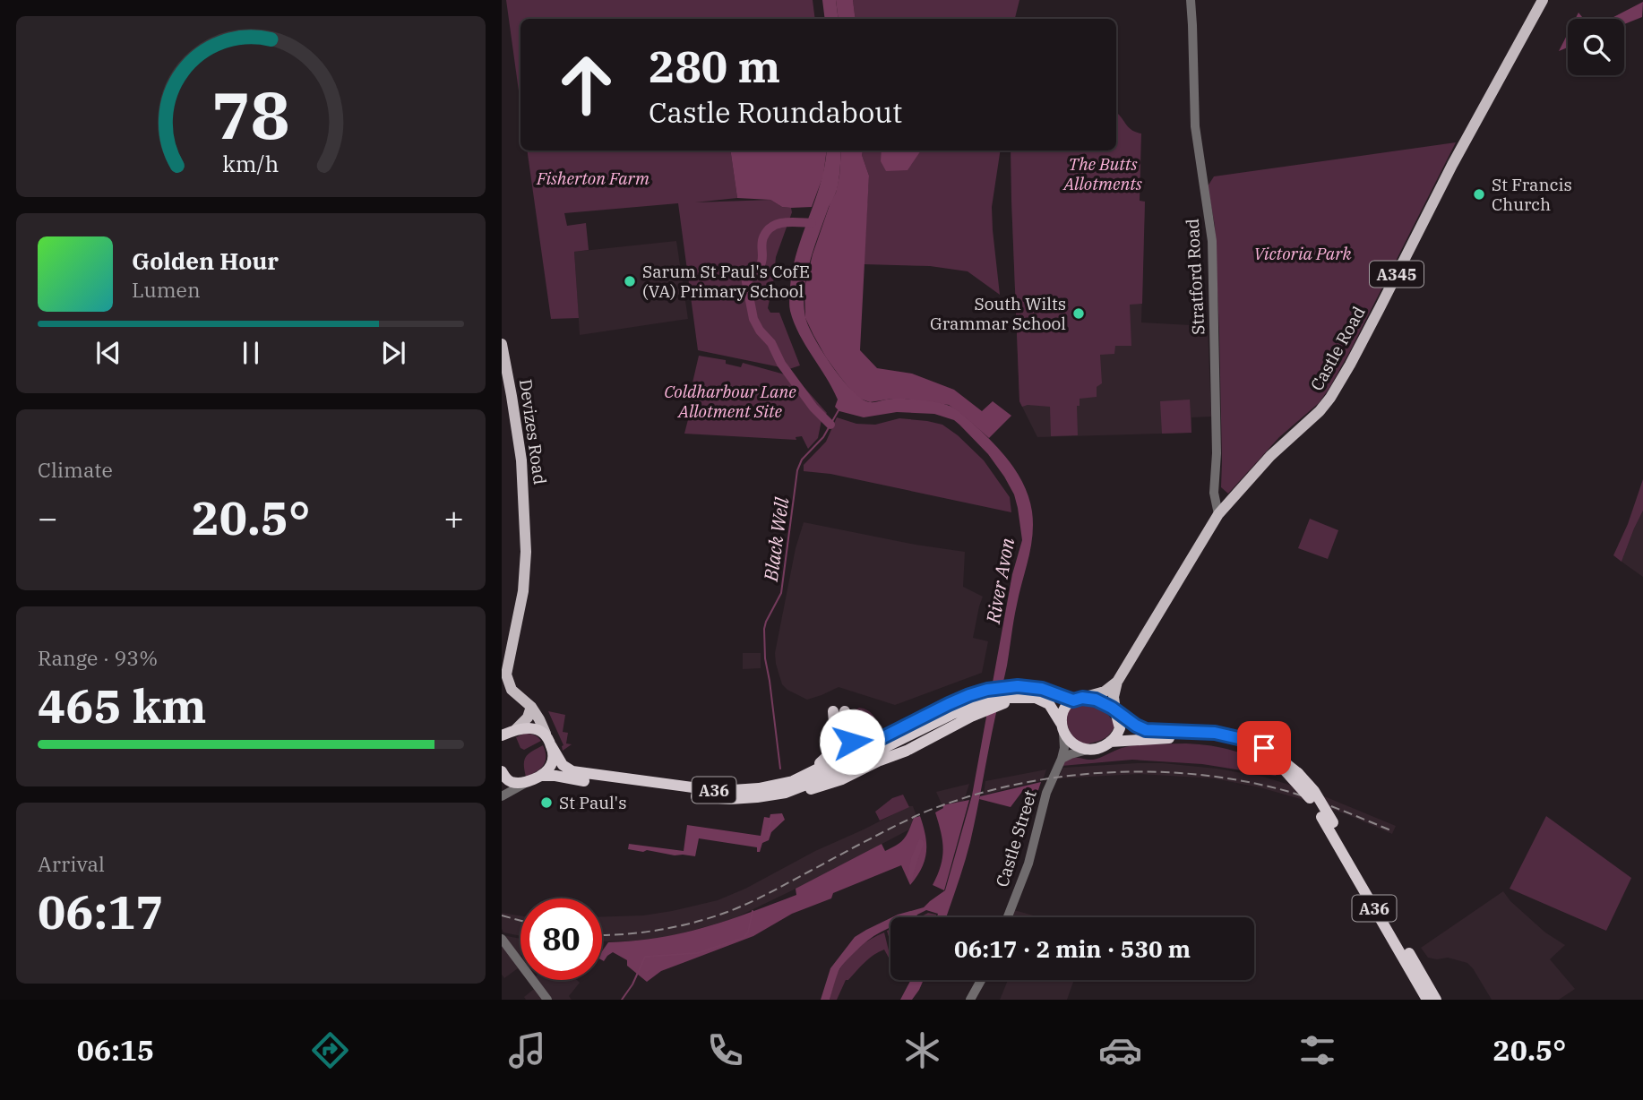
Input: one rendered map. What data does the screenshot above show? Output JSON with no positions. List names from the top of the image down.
{
  "streets": {
    "highway": ["A36"],
    "main road": ["A345", "Castle Road", "Devizes Road"],
    "street": ["Stratford Road", "Castle Street"]
  },
  "crossings": [
    ["A345", "Castle Road"],
    ["A345", "A36"],
    ["A345", "Castle Street"],
    ["Stratford Road", "Castle Road"],
    ["Devizes Road", "A36"],
    ["A36", "Castle Street"]
  ],
  "water": ["Black Well", "River Avon"],
  "parks": [
    "The Butts Allotments",
    "Fisherton Farm",
    "Victoria Park",
    "Coldharbour Lane Allotment Site"
  ],
  "places": [
    "St Francis Church",
    "Sarum St Paul's CofE (VA) Primary School",
    "South Wilts Grammar School",
    "St Paul's"
  ],
  "page": {
    "turn": ["280 m", "Castle Roundabout"],
    "song": ["Golden Hour", "Lumen"],
    "tile": [
      "Climate",
      ["Range · 93%", "465 km"],
      ["Arrival", "06:17"]
    ],
    "heat": ["−", "20.5°", "+"],
    "limit": "80",
    "trip": "06:17 · 2 min · 530 m",
    "tabs": ["06:15", "20.5°"],
    "gauge": ["78", "km/h"]
  }
}
